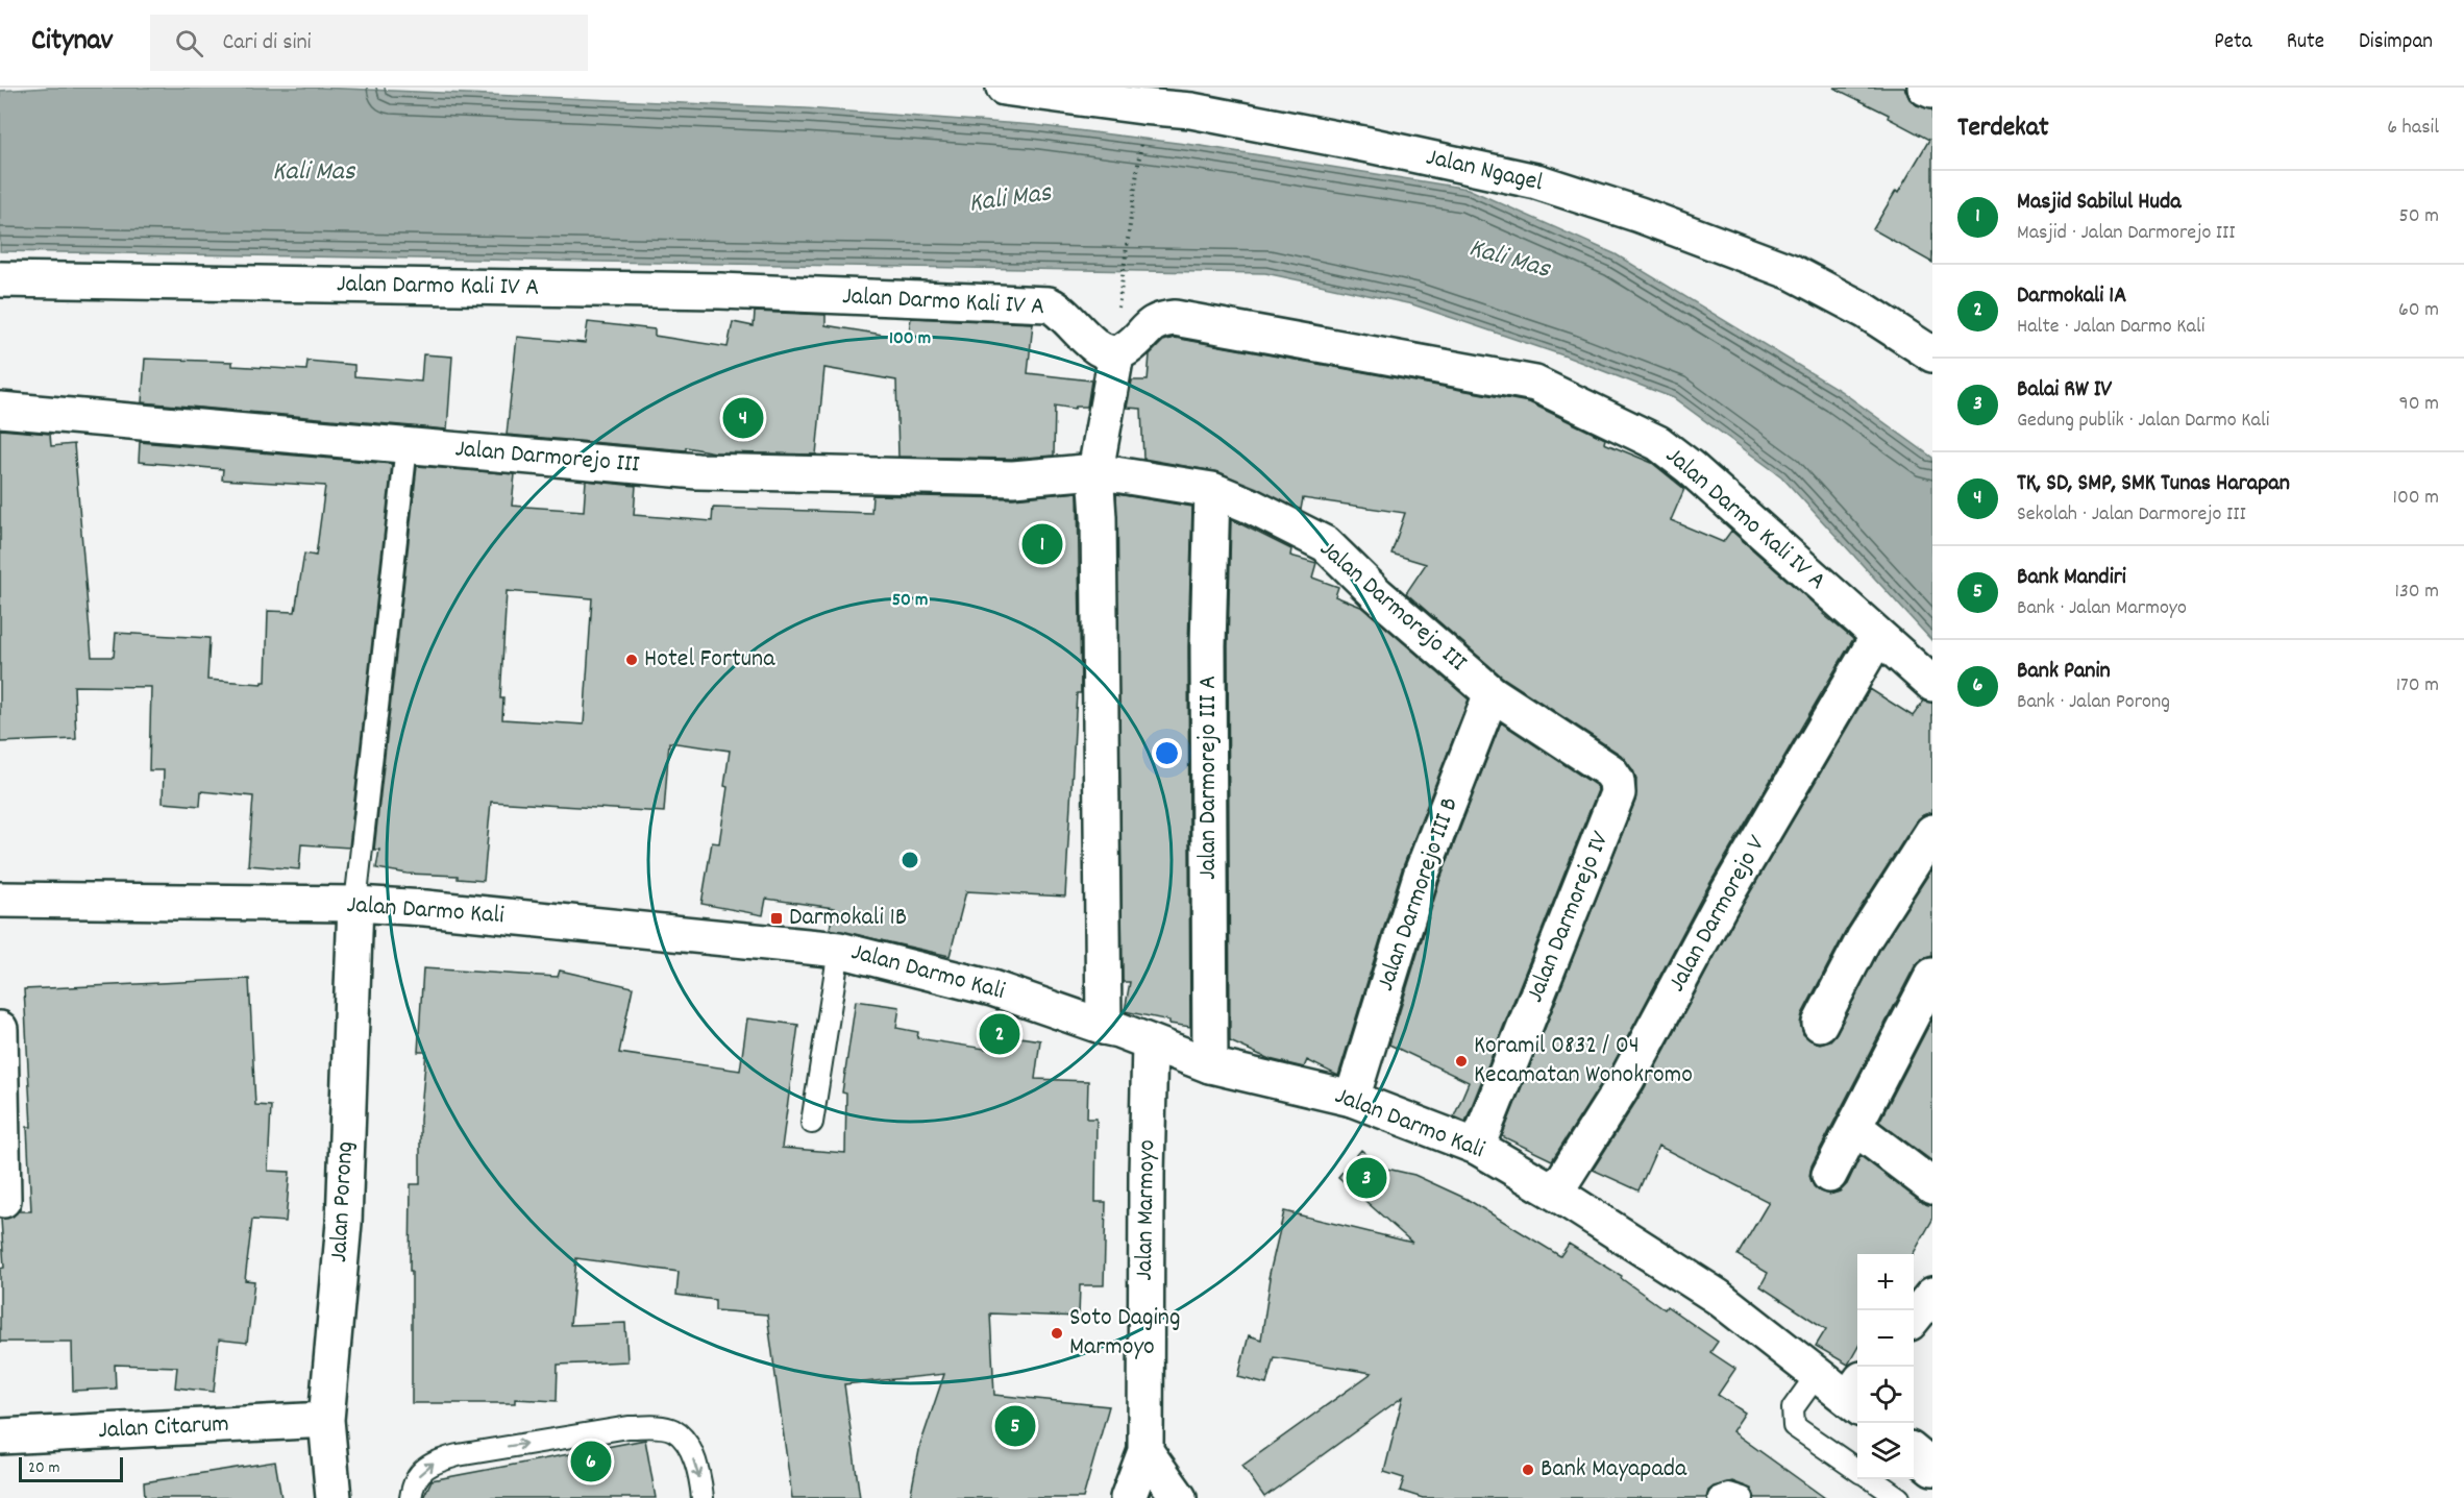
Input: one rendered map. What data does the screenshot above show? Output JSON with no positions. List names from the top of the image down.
{
  "streets": {
    "main road": [
      "Jalan Ngagel",
      "Jalan Darmo Kali IV A",
      "Jalan Darmorejo III",
      "Jalan Darmorejo III A",
      "Jalan Darmorejo III B",
      "Jalan Darmo Kali",
      "Jalan Darmorejo V",
      "Jalan Darmorejo IV",
      "Jalan Porong",
      "Jalan Marmoyo",
      "Jalan Citarum"
    ]
  },
  "crossings": [
    ["Jalan Darmo Kali IV A", "Jalan Darmorejo V"],
    ["Jalan Darmorejo III", "Jalan Darmorejo III A"],
    ["Jalan Darmorejo III", "Jalan Darmorejo III B"],
    ["Jalan Darmorejo III", "Jalan Darmorejo IV"],
    ["Jalan Darmorejo III A", "Jalan Darmo Kali"],
    ["Jalan Darmorejo III B", "Jalan Darmo Kali"],
    ["Jalan Darmo Kali", "Jalan Darmorejo V"],
    ["Jalan Darmo Kali", "Jalan Darmorejo IV"],
    ["Jalan Darmo Kali", "Jalan Porong"],
    ["Jalan Darmo Kali", "Jalan Marmoyo"],
    ["Jalan Porong", "Jalan Citarum"]
  ],
  "water": ["Kali Mas"],
  "places": {
    "other": [
      "Hotel Fortuna",
      "Koramil 0832 / 04 Kecamatan Wonokromo",
      "Soto Daging Marmoyo",
      "Bank Mayapada"
    ],
    "transit": ["Darmokali 1B"]
  },
  "scale_bar": "20 m",
  "page": {
    "header": "Citynav",
    "search": "Cari di sini",
    "nav": ["Peta", "Rute", "Disimpan"],
    "heading": ["Terdekat", "6 hasil"],
    "list": [
      {
        "mark": "1",
        "name": "Masjid Sabilul Huda",
        "note": "Masjid · Jalan Darmorejo III",
        "value": "50 m"
      },
      {
        "mark": "2",
        "name": "Darmokali 1A",
        "note": "Halte · Jalan Darmo Kali",
        "value": "60 m"
      },
      {
        "mark": "3",
        "name": "Balai RW IV",
        "note": "Gedung publik · Jalan Darmo Kali",
        "value": "90 m"
      },
      {
        "mark": "4",
        "name": "TK, SD, SMP, SMK Tunas Harapan",
        "note": "Sekolah · Jalan Darmorejo III",
        "value": "100 m"
      },
      {
        "mark": "5",
        "name": "Bank Mandiri",
        "note": "Bank · Jalan Marmoyo",
        "value": "130 m"
      },
      {
        "mark": "6",
        "name": "Bank Panin",
        "note": "Bank · Jalan Porong",
        "value": "170 m"
      }
    ],
    "pins": [
      "4",
      "1",
      "2",
      "3",
      "5",
      "6"
    ],
    "map_buttons": ["+", "−"],
    "scale": "20 m"
  },
  "rings": ["100 m", "50 m"]
}
